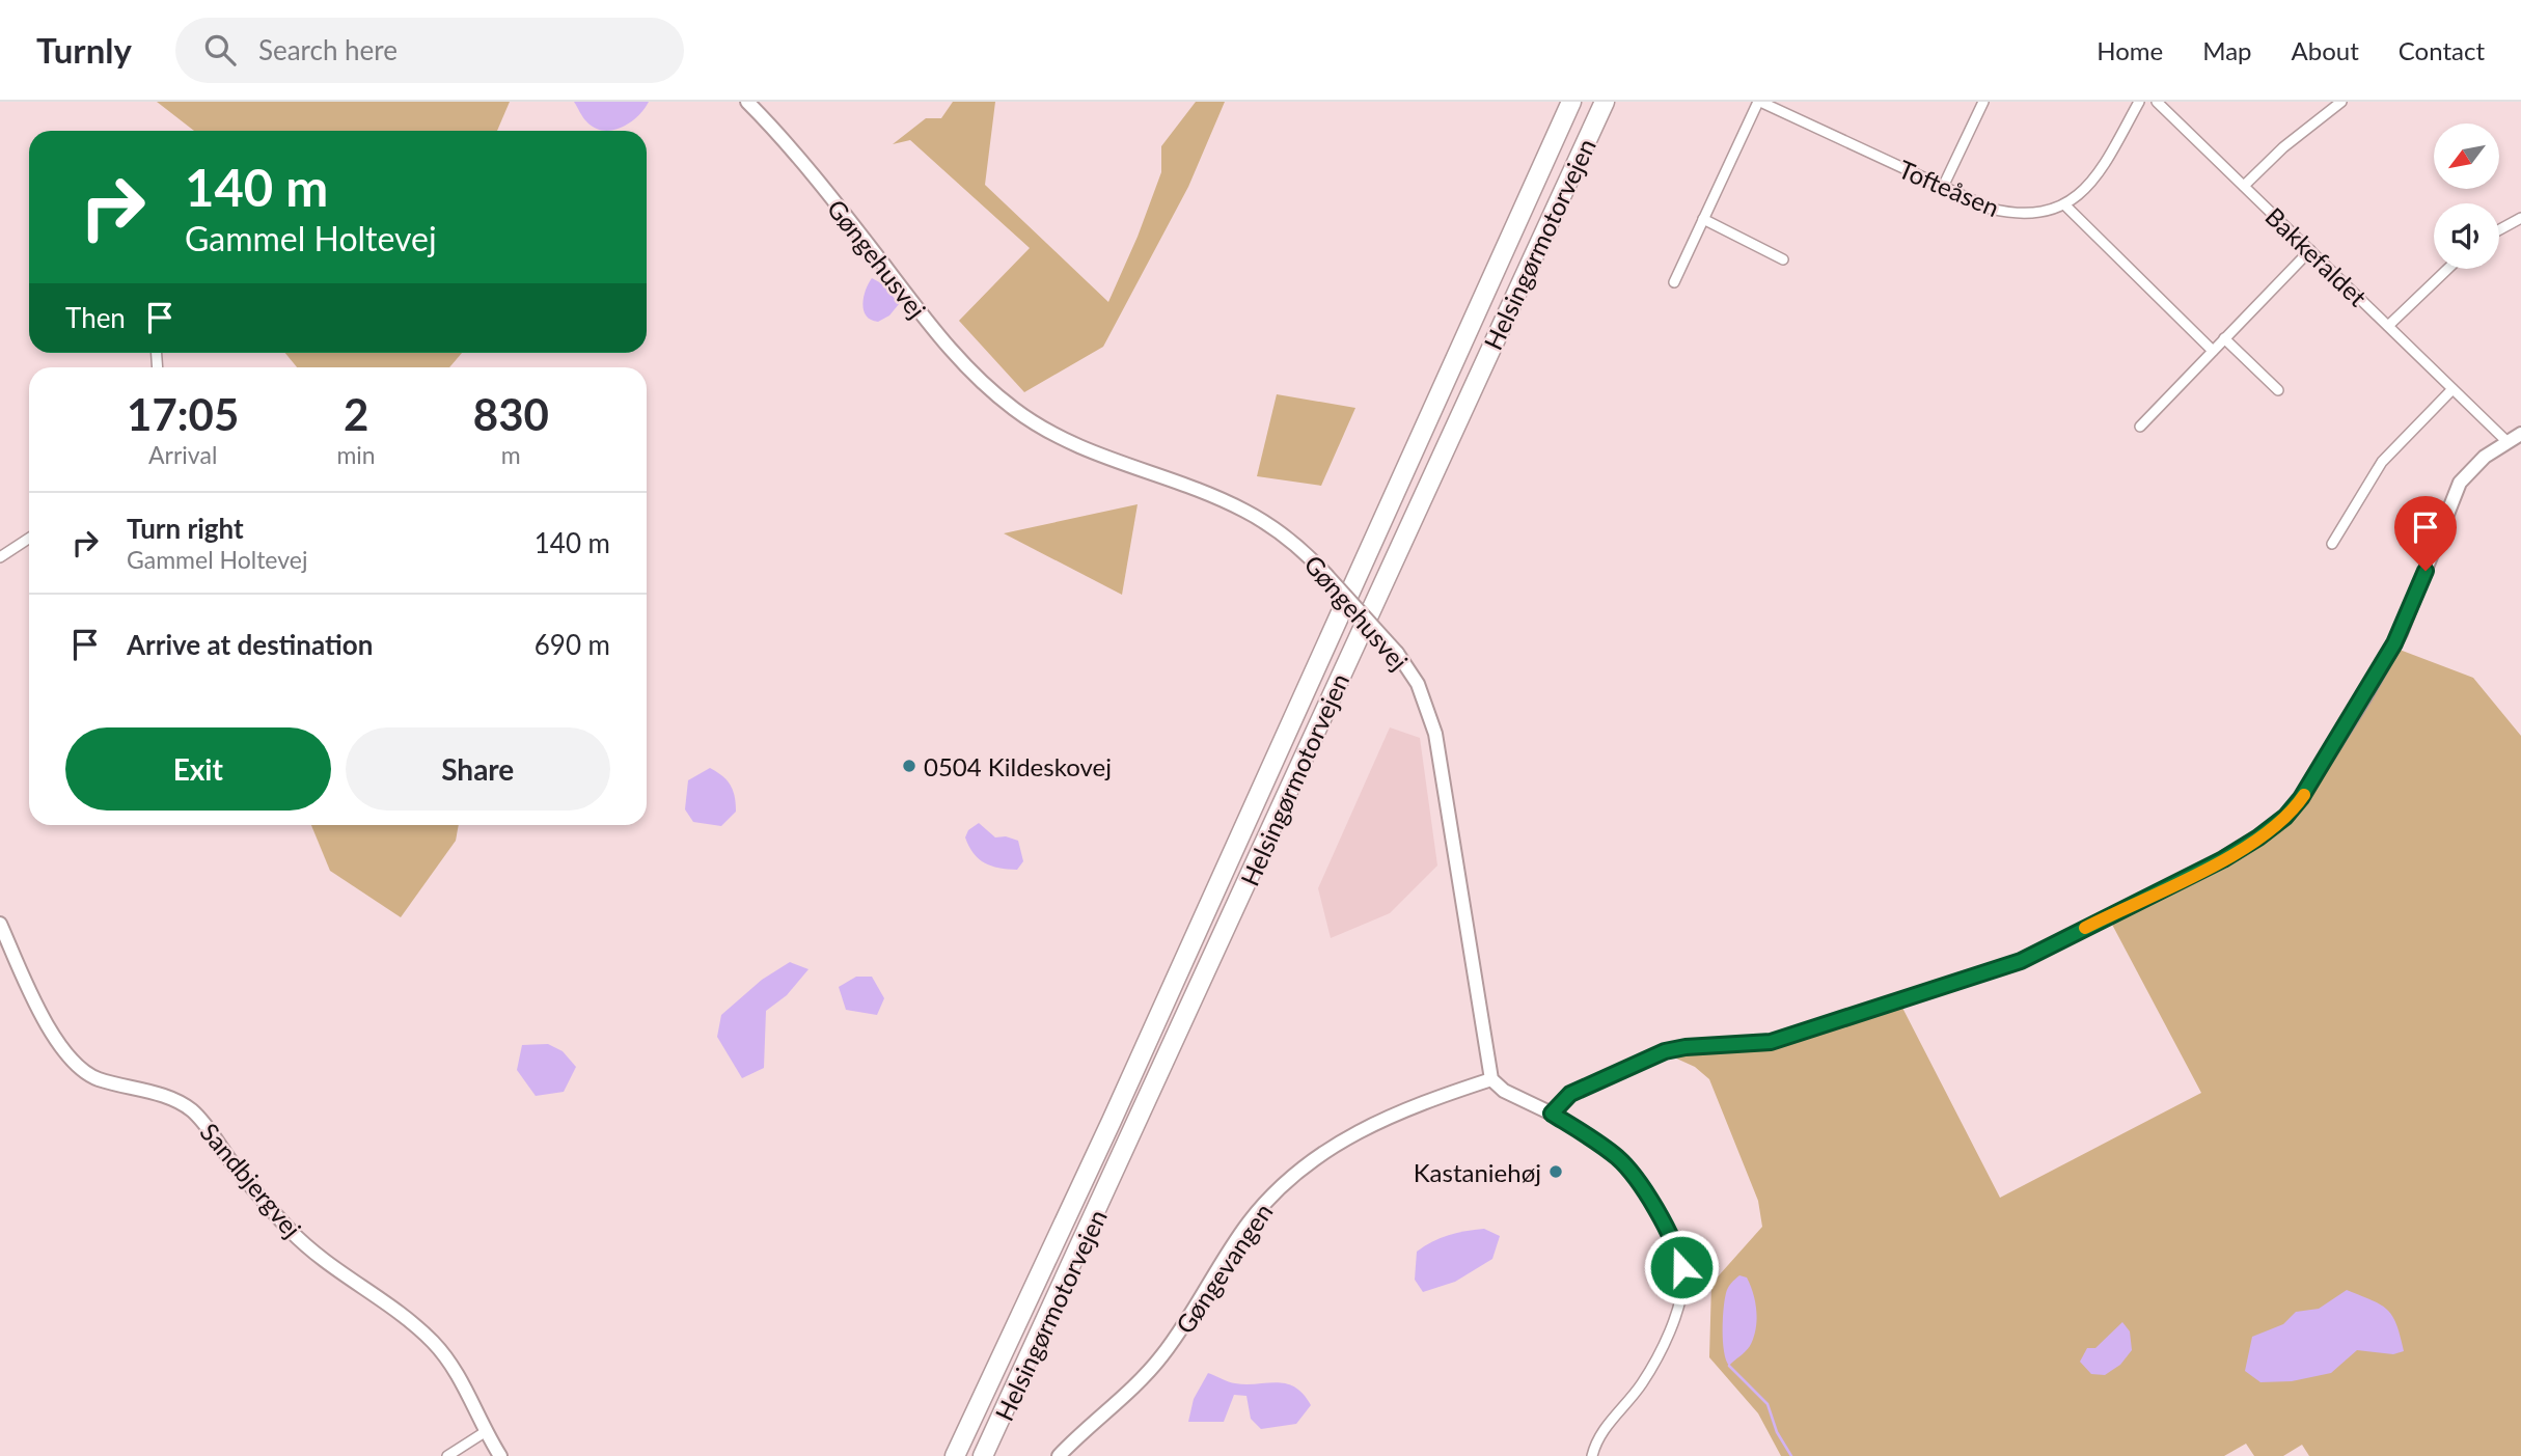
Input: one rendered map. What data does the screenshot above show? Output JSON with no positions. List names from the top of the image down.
{
  "streets": {
    "highway": ["Helsingørmotorvejen"],
    "street": [
      "Tofteåsen",
      "Bakkefaldet",
      "Gøngehusvej",
      "Sandbjergvej",
      "Gøngevangen"
    ]
  },
  "crossings": [
    ["Gøngehusvej", "Gøngevangen"]
  ],
  "places": ["0504 Kildeskovej", "Kastaniehøj"],
  "north": "bottom left",
  "page": {
    "header": "Turnly",
    "search": "Search here",
    "nav": [
      "Home",
      "Map",
      "About",
      "Contact"
    ],
    "turn": ["140 m", "Gammel Holtevej"],
    "then": "Then",
    "eta": [
      "17:05",
      "Arrival",
      "2",
      "min",
      "830",
      "m"
    ],
    "list": [
      {
        "name": "Turn right",
        "note": "Gammel Holtevej",
        "value": "140 m"
      },
      {
        "name": "Arrive at destination",
        "value": "690 m"
      }
    ],
    "buttons": ["Exit", "Share"]
  }
}
